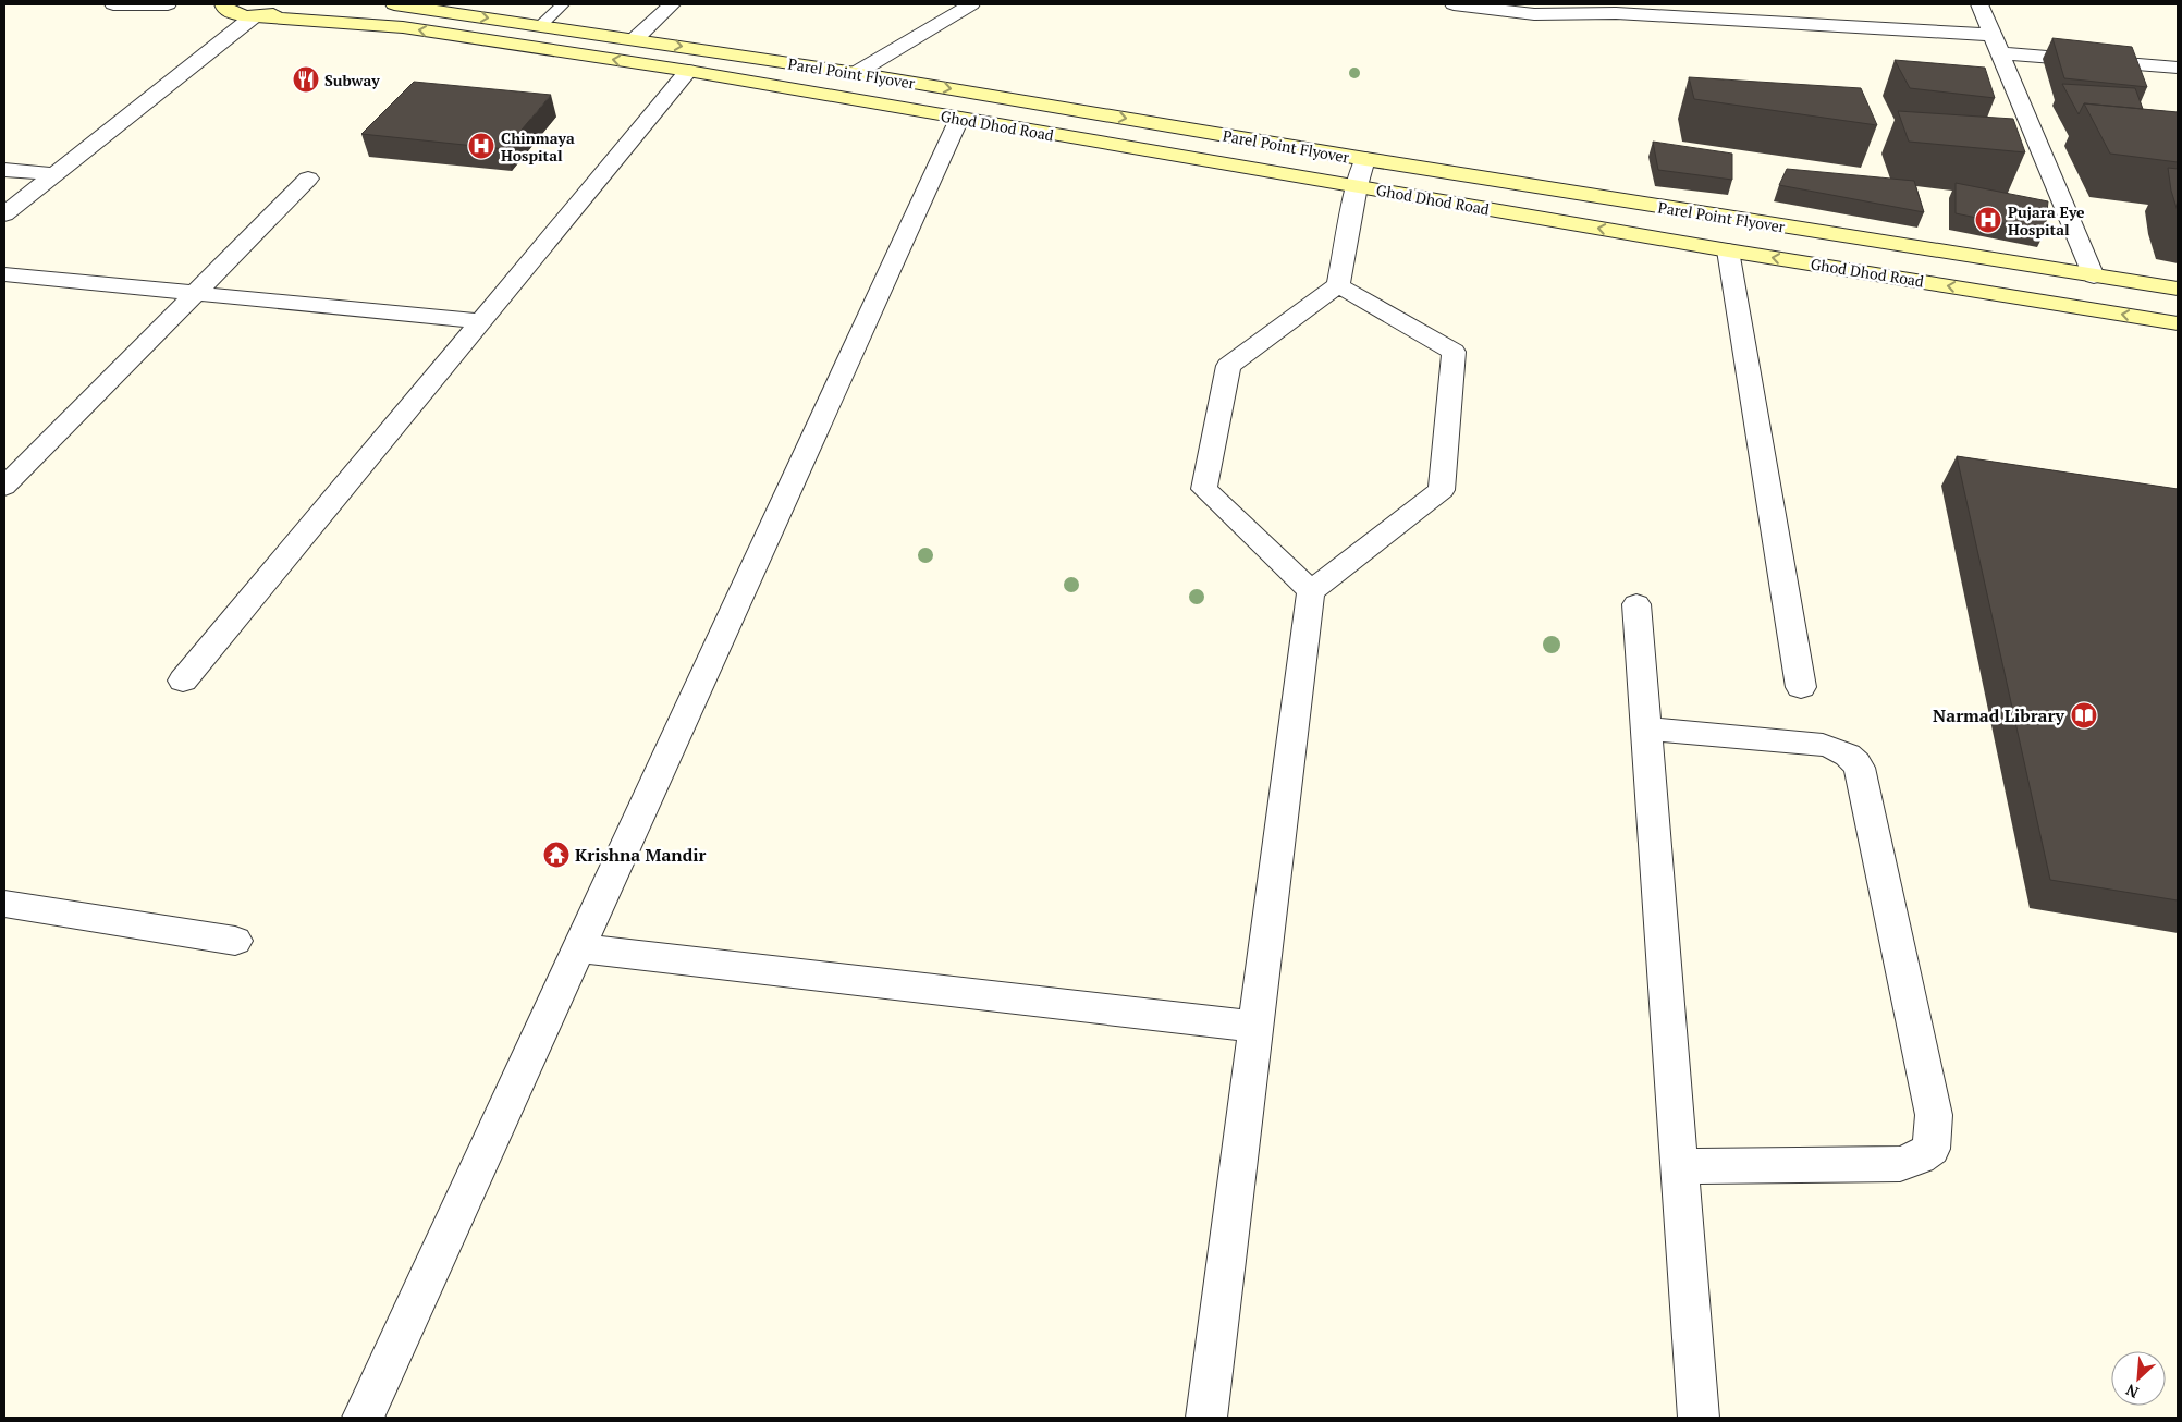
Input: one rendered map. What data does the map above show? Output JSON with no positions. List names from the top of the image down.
{
  "streets": {
    "main road": ["Parel Point Flyover", "Ghod Dhod Road"]
  },
  "crossings": [
    ["Parel Point Flyover", "Ghod Dhod Road"]
  ],
  "one_way": ["Parel Point Flyover", "Ghod Dhod Road"],
  "places": {
    "restaurant": ["Subway"],
    "hospital": ["Chinmaya Hospital", "Pujara Eye Hospital"],
    "library": ["Narmad Library"],
    "temple": ["Krishna Mandir"]
  },
  "north": "bottom left"
}
